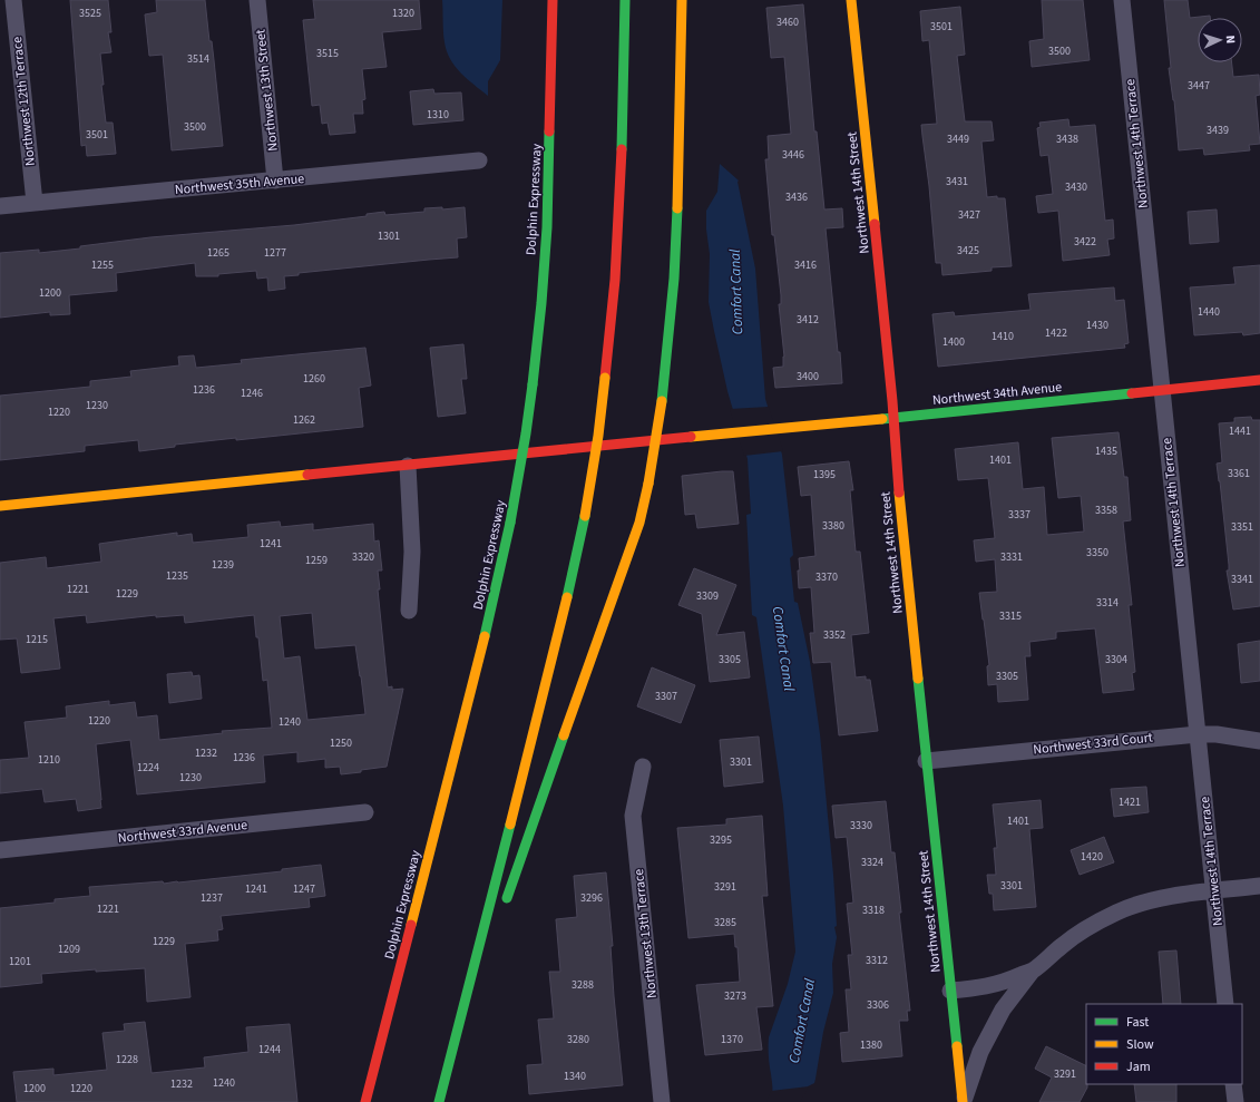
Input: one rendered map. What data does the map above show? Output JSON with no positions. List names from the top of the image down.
{
  "streets": {
    "main road": ["Northwest 14th Street", "Dolphin Expressway", "Northwest 34th Avenue"],
    "street": [
      "Northwest 13th Street",
      "Northwest 12th Terrace",
      "Northwest 14th Terrace",
      "Northwest 35th Avenue",
      "Northwest 33rd Court",
      "Northwest 33rd Avenue",
      "Northwest 13th Terrace"
    ]
  },
  "crossings": [
    ["Northwest 13th Street", "Northwest 35th Avenue"],
    ["Northwest 12th Terrace", "Northwest 35th Avenue"],
    ["Northwest 14th Terrace", "Northwest 34th Avenue"],
    ["Northwest 14th Terrace", "Northwest 33rd Court"],
    ["Northwest 14th Street", "Northwest 34th Avenue"],
    ["Northwest 14th Street", "Northwest 33rd Court"]
  ],
  "water": ["Comfort Canal"],
  "house_numbers": [
    "3525",
    "1320",
    "3460",
    "3501",
    "3500",
    "3515",
    "3514",
    "3447",
    "1310",
    "3500",
    "3439",
    "3501",
    "3449",
    "3438",
    "3446",
    "3431",
    "3430",
    "3436",
    "3427",
    "1301",
    "3422",
    "3425",
    "1265",
    "1277",
    "1255",
    "3416",
    "1200",
    "1440",
    "3412",
    "1430",
    "1422",
    "1410",
    "1400",
    "3400",
    "1260",
    "1236",
    "1246",
    "1230",
    "1220",
    "1262",
    "1441",
    "1435",
    "1401",
    "3361",
    "1395",
    "3358",
    "3337",
    "3380",
    "3351",
    "1241",
    "3350",
    "3320",
    "3331",
    "1259",
    "1239",
    "1235",
    "3370",
    "3341",
    "1221",
    "1229",
    "3309",
    "3314",
    "3315",
    "3352",
    "1215",
    "3305",
    "3304",
    "3305",
    "3307",
    "1220",
    "1240",
    "1250",
    "1232",
    "1236",
    "1210",
    "3301",
    "1224",
    "1230",
    "1421",
    "1401",
    "3330",
    "3295",
    "1420",
    "3324",
    "3301",
    "3291",
    "1241",
    "1247",
    "1237",
    "3296",
    "1221",
    "3318",
    "3285",
    "1229",
    "1209",
    "3312",
    "1201",
    "3288",
    "3273",
    "3306",
    "3280",
    "1370",
    "1380",
    "1244",
    "1228",
    "3291",
    "1340",
    "1240",
    "1232",
    "1200",
    "1220"
  ],
  "legend": ["Fast", "Slow", "Jam"],
  "north": "right"
}
